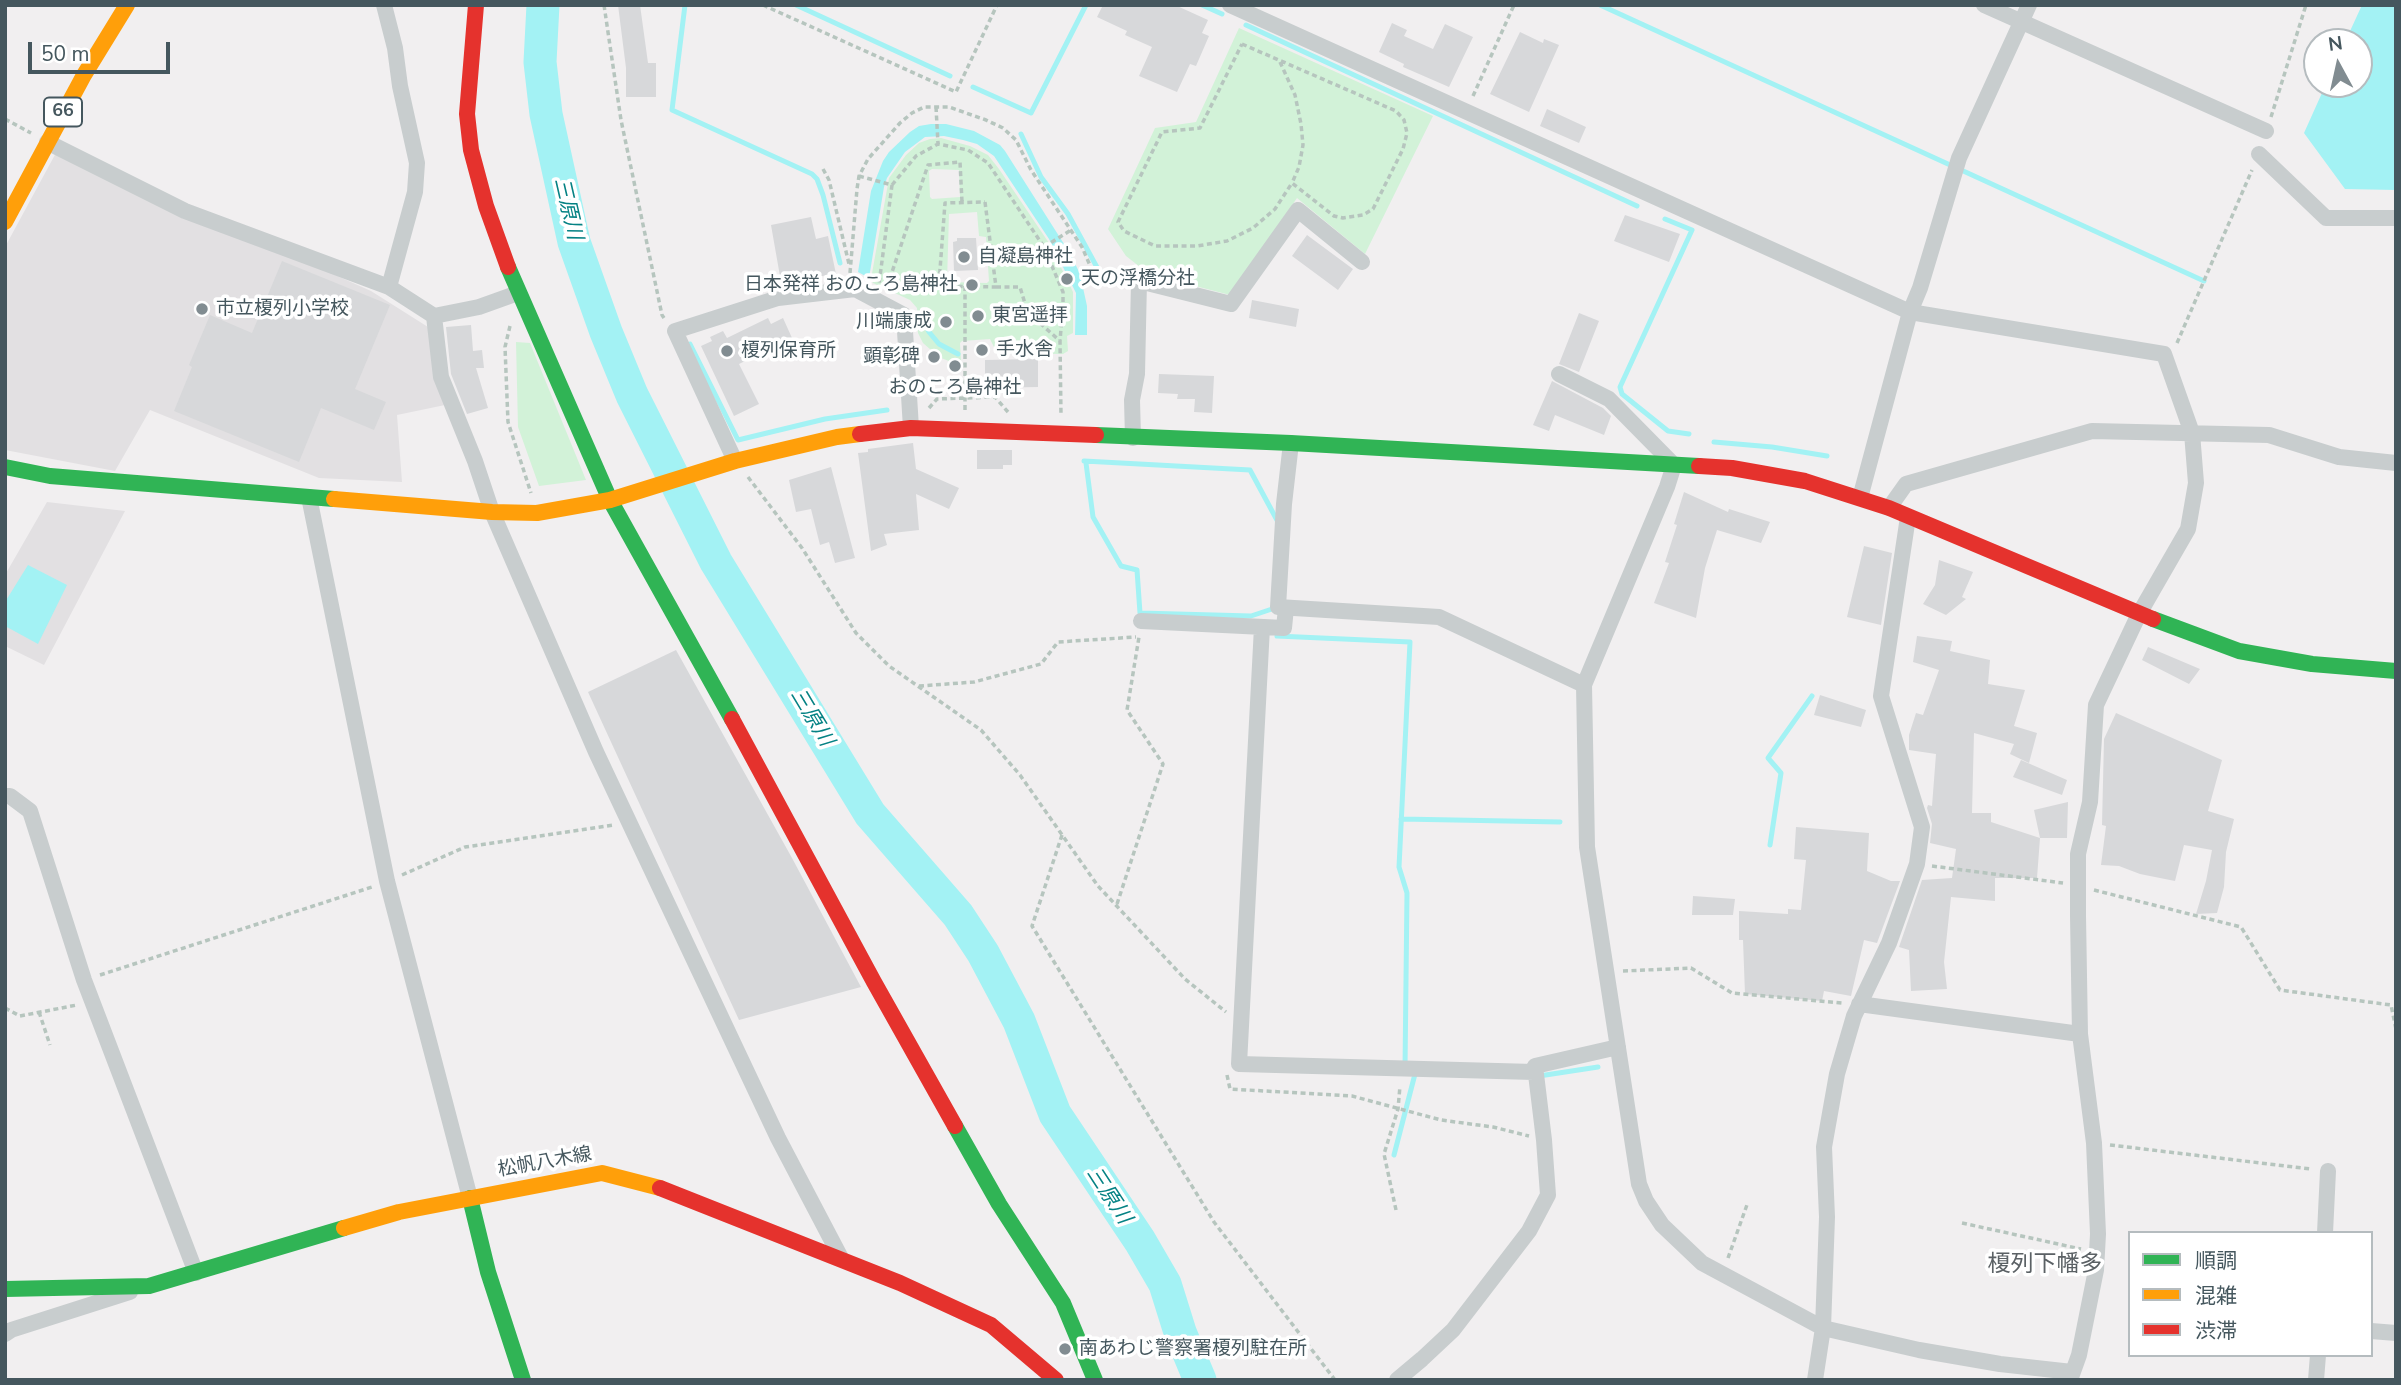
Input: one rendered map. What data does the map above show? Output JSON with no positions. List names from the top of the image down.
{
  "streets": {
    "street": ["66", "松帆八木線"]
  },
  "districts": ["榎列下幡多"],
  "water": ["三原川"],
  "places": [
    "自凝島神社",
    "天の浮橋分社",
    "日本発祥 おのころ島神社",
    "市立榎列小学校",
    "東宮遥拝",
    "川端康成",
    "手水舎",
    "榎列保育所",
    "顕彰碑",
    "おのころ島神社",
    "南あわじ警察署榎列駐在所"
  ],
  "legend": ["順調", "混雑", "渋滞"],
  "scale_bar": "50 m",
  "north": "top"
}
